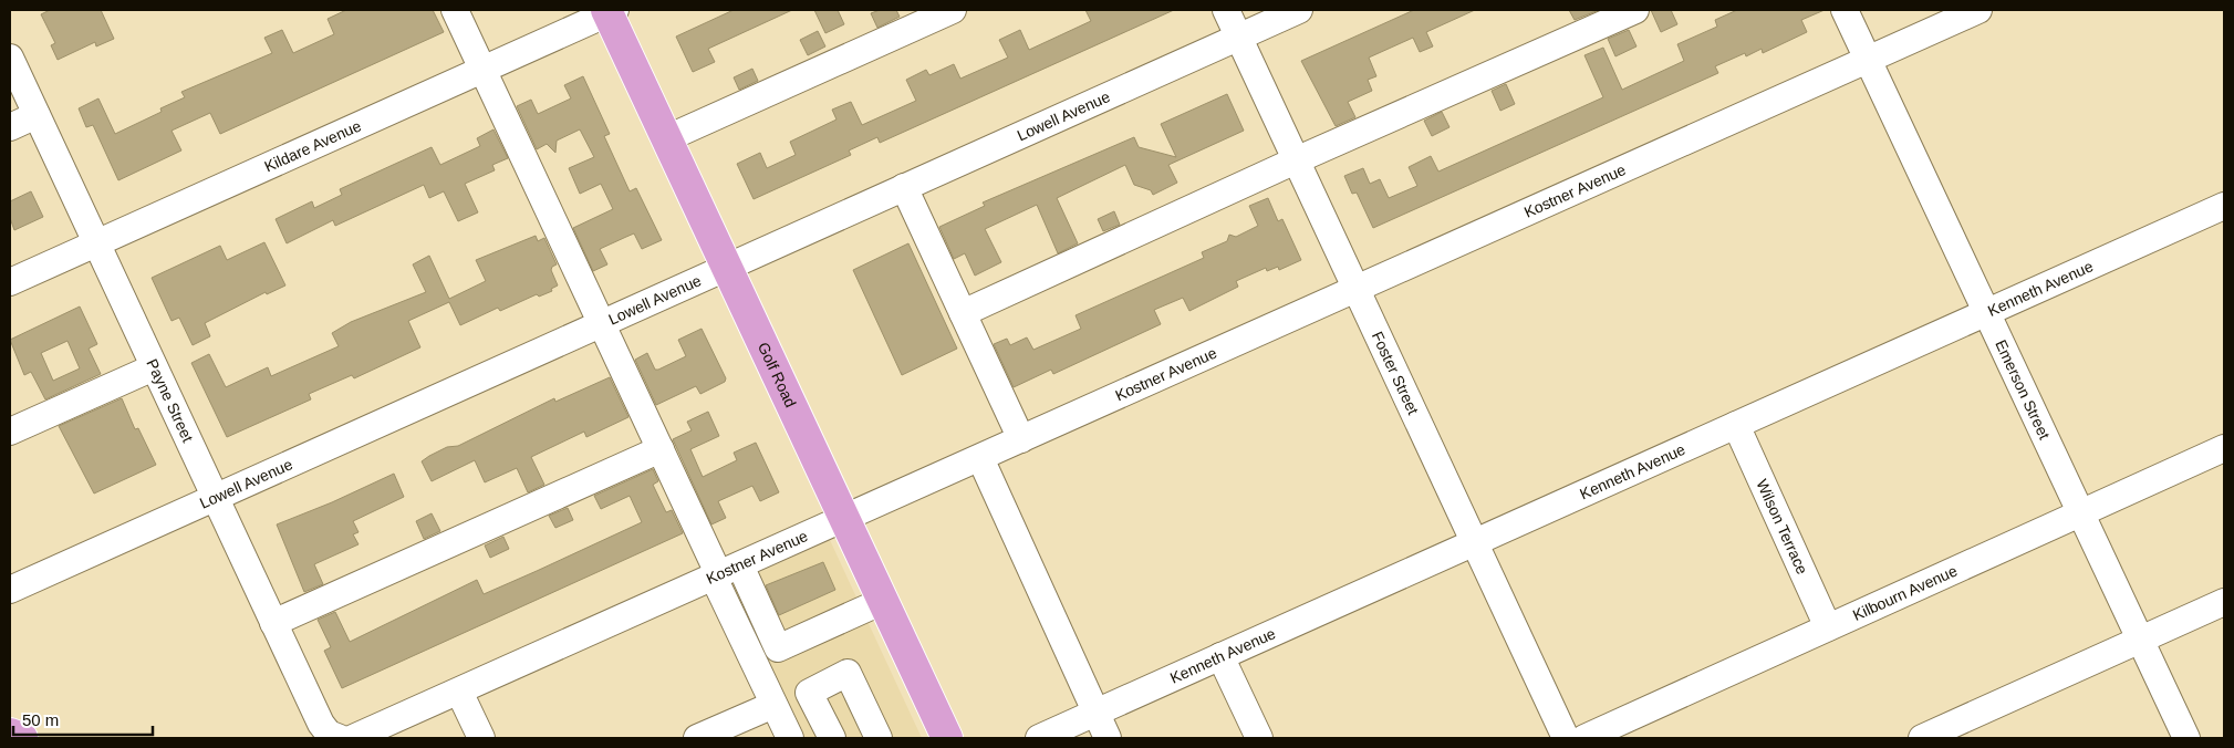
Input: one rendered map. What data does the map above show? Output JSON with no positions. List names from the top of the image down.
{
  "streets": {
    "main road": ["Golf Road"],
    "street": [
      "Lowell Avenue",
      "Kildare Avenue",
      "Kostner Avenue",
      "Kenneth Avenue",
      "Foster Street",
      "Emerson Street",
      "Payne Street",
      "Wilson Terrace",
      "Kilbourn Avenue"
    ]
  },
  "crossings": [
    ["Lowell Avenue", "Golf Road"],
    ["Lowell Avenue", "Foster Street"],
    ["Lowell Avenue", "Payne Street"],
    ["Kildare Avenue", "Golf Road"],
    ["Kildare Avenue", "Payne Street"],
    ["Kostner Avenue", "Golf Road"],
    ["Kostner Avenue", "Foster Street"],
    ["Kostner Avenue", "Emerson Street"],
    ["Kenneth Avenue", "Foster Street"],
    ["Kenneth Avenue", "Emerson Street"],
    ["Kenneth Avenue", "Wilson Terrace"],
    ["Emerson Street", "Kilbourn Avenue"],
    ["Wilson Terrace", "Kilbourn Avenue"]
  ],
  "scale_bar": "50 m"
}
